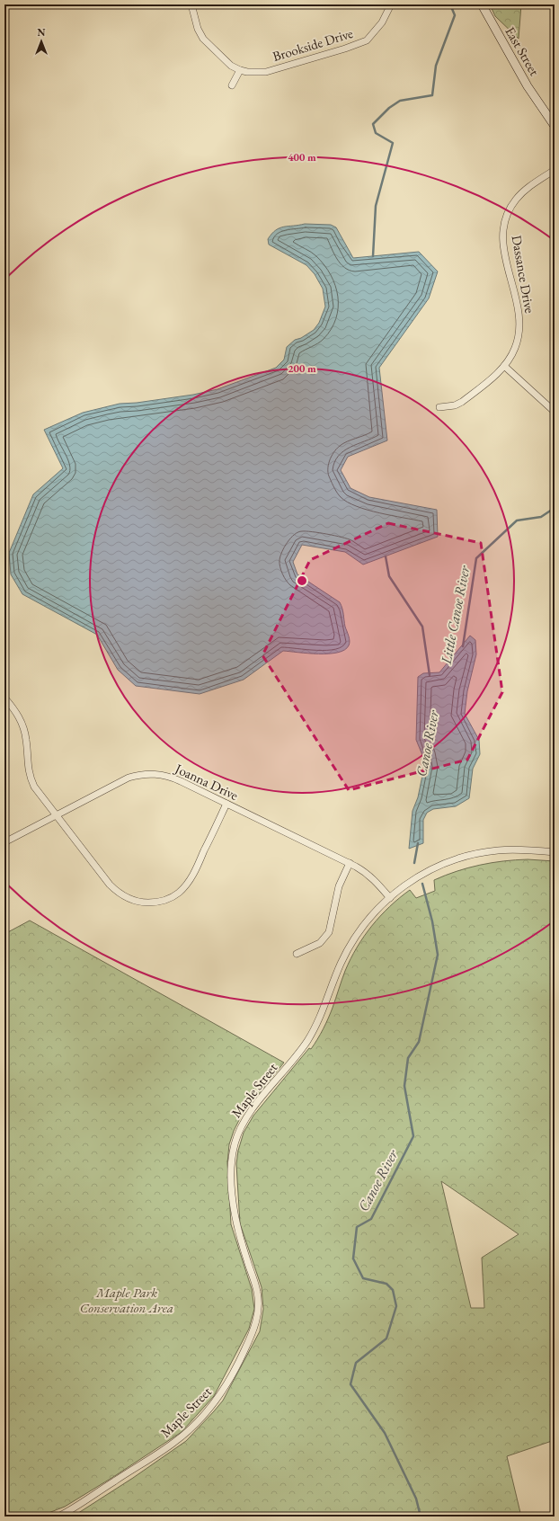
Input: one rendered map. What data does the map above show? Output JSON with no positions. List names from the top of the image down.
{
  "streets": {
    "street": [
      "Brookside Drive",
      "East Street",
      "Dassance Drive",
      "Joanna Drive",
      "Maple Street"
    ]
  },
  "crossings": [
    ["Joanna Drive", "Maple Street"]
  ],
  "water": ["Little Canoe River", "Canoe River"],
  "parks": ["Maple Park Conservation Area"],
  "north": "top",
  "rings": ["400 m", "200 m"]
}
